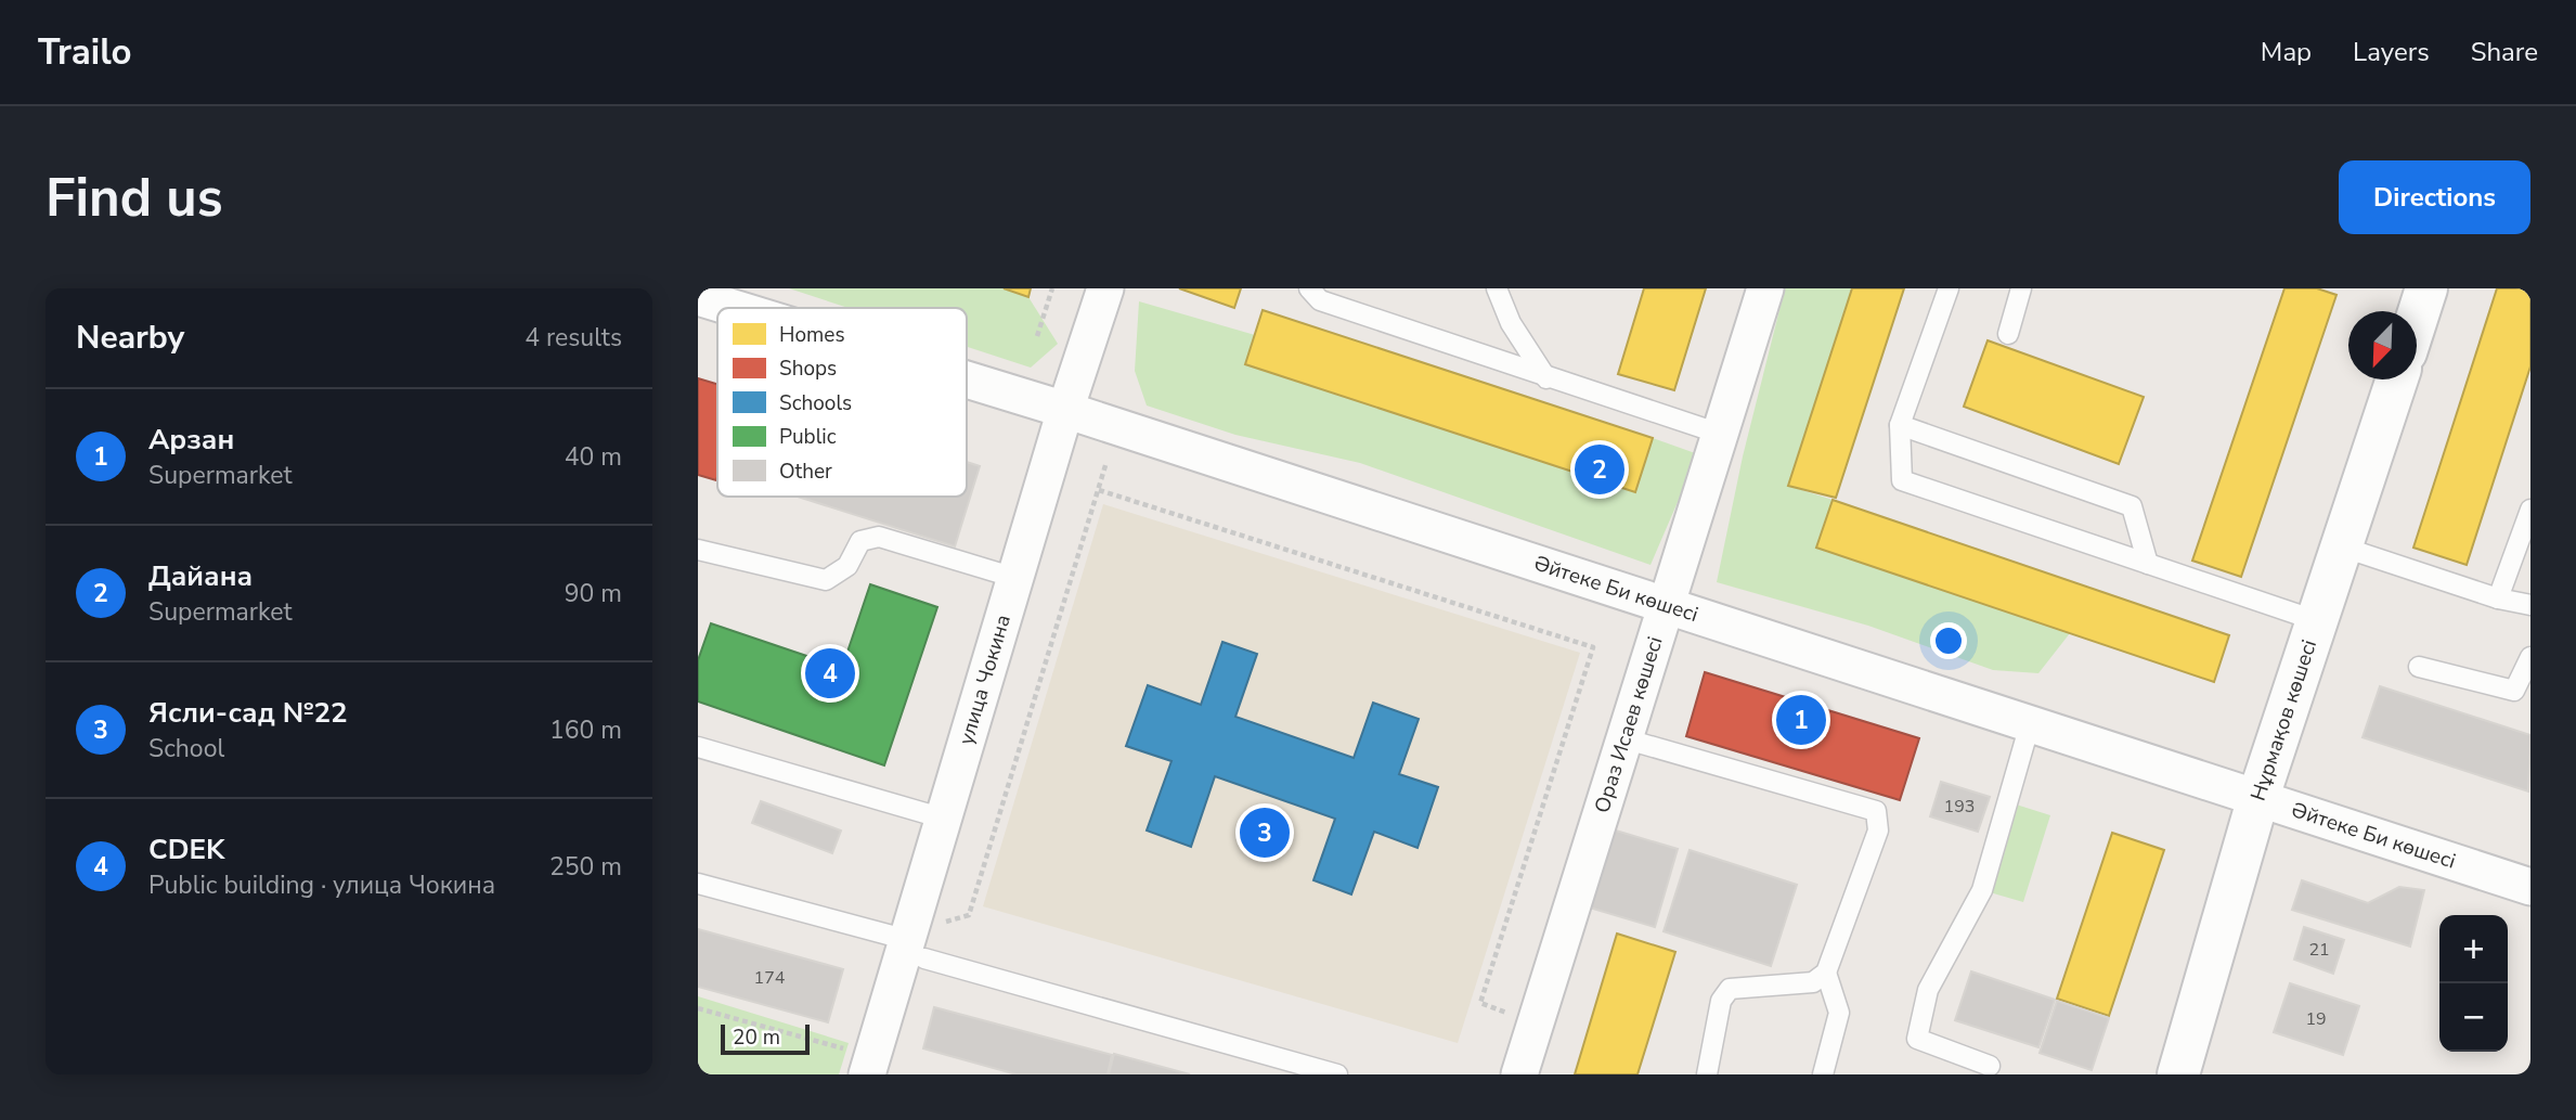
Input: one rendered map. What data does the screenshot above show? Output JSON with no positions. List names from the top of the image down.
{
  "streets": {
    "street": [
      "Әйтеке Би көшесі",
      "улица Чокина",
      "Нұрмақов көшесі",
      "Ораз Исаев көшесі"
    ]
  },
  "crossings": [
    ["Әйтеке Би көшесі", "улица Чокина"],
    ["Әйтеке Би көшесі", "Нұрмақов көшесі"],
    ["Әйтеке Би көшесі", "Ораз Исаев көшесі"]
  ],
  "house_numbers": [
    "193",
    "21",
    "174",
    "19"
  ],
  "legend": [
    "Homes",
    "Shops",
    "Schools",
    "Public",
    "Other"
  ],
  "scale_bar": "20 m",
  "north": "bottom left",
  "page": {
    "header": "Trailo",
    "nav": ["Map", "Layers", "Share"],
    "buttons": "Directions",
    "title": "Find us",
    "heading": ["Nearby", "4 results"],
    "list": [
      {
        "mark": "1",
        "name": "Арзан",
        "note": "Supermarket",
        "value": "40 m"
      },
      {
        "mark": "2",
        "name": "Дайана",
        "note": "Supermarket",
        "value": "90 m"
      },
      {
        "mark": "3",
        "name": "Ясли-сад №22",
        "note": "School",
        "value": "160 m"
      },
      {
        "mark": "4",
        "name": "CDEK",
        "note": "Public building · улица Чокина",
        "value": "250 m"
      }
    ],
    "pins": [
      "2",
      "4",
      "1",
      "3"
    ],
    "map_buttons": ["+", "−"],
    "scale": "20 m"
  }
}
